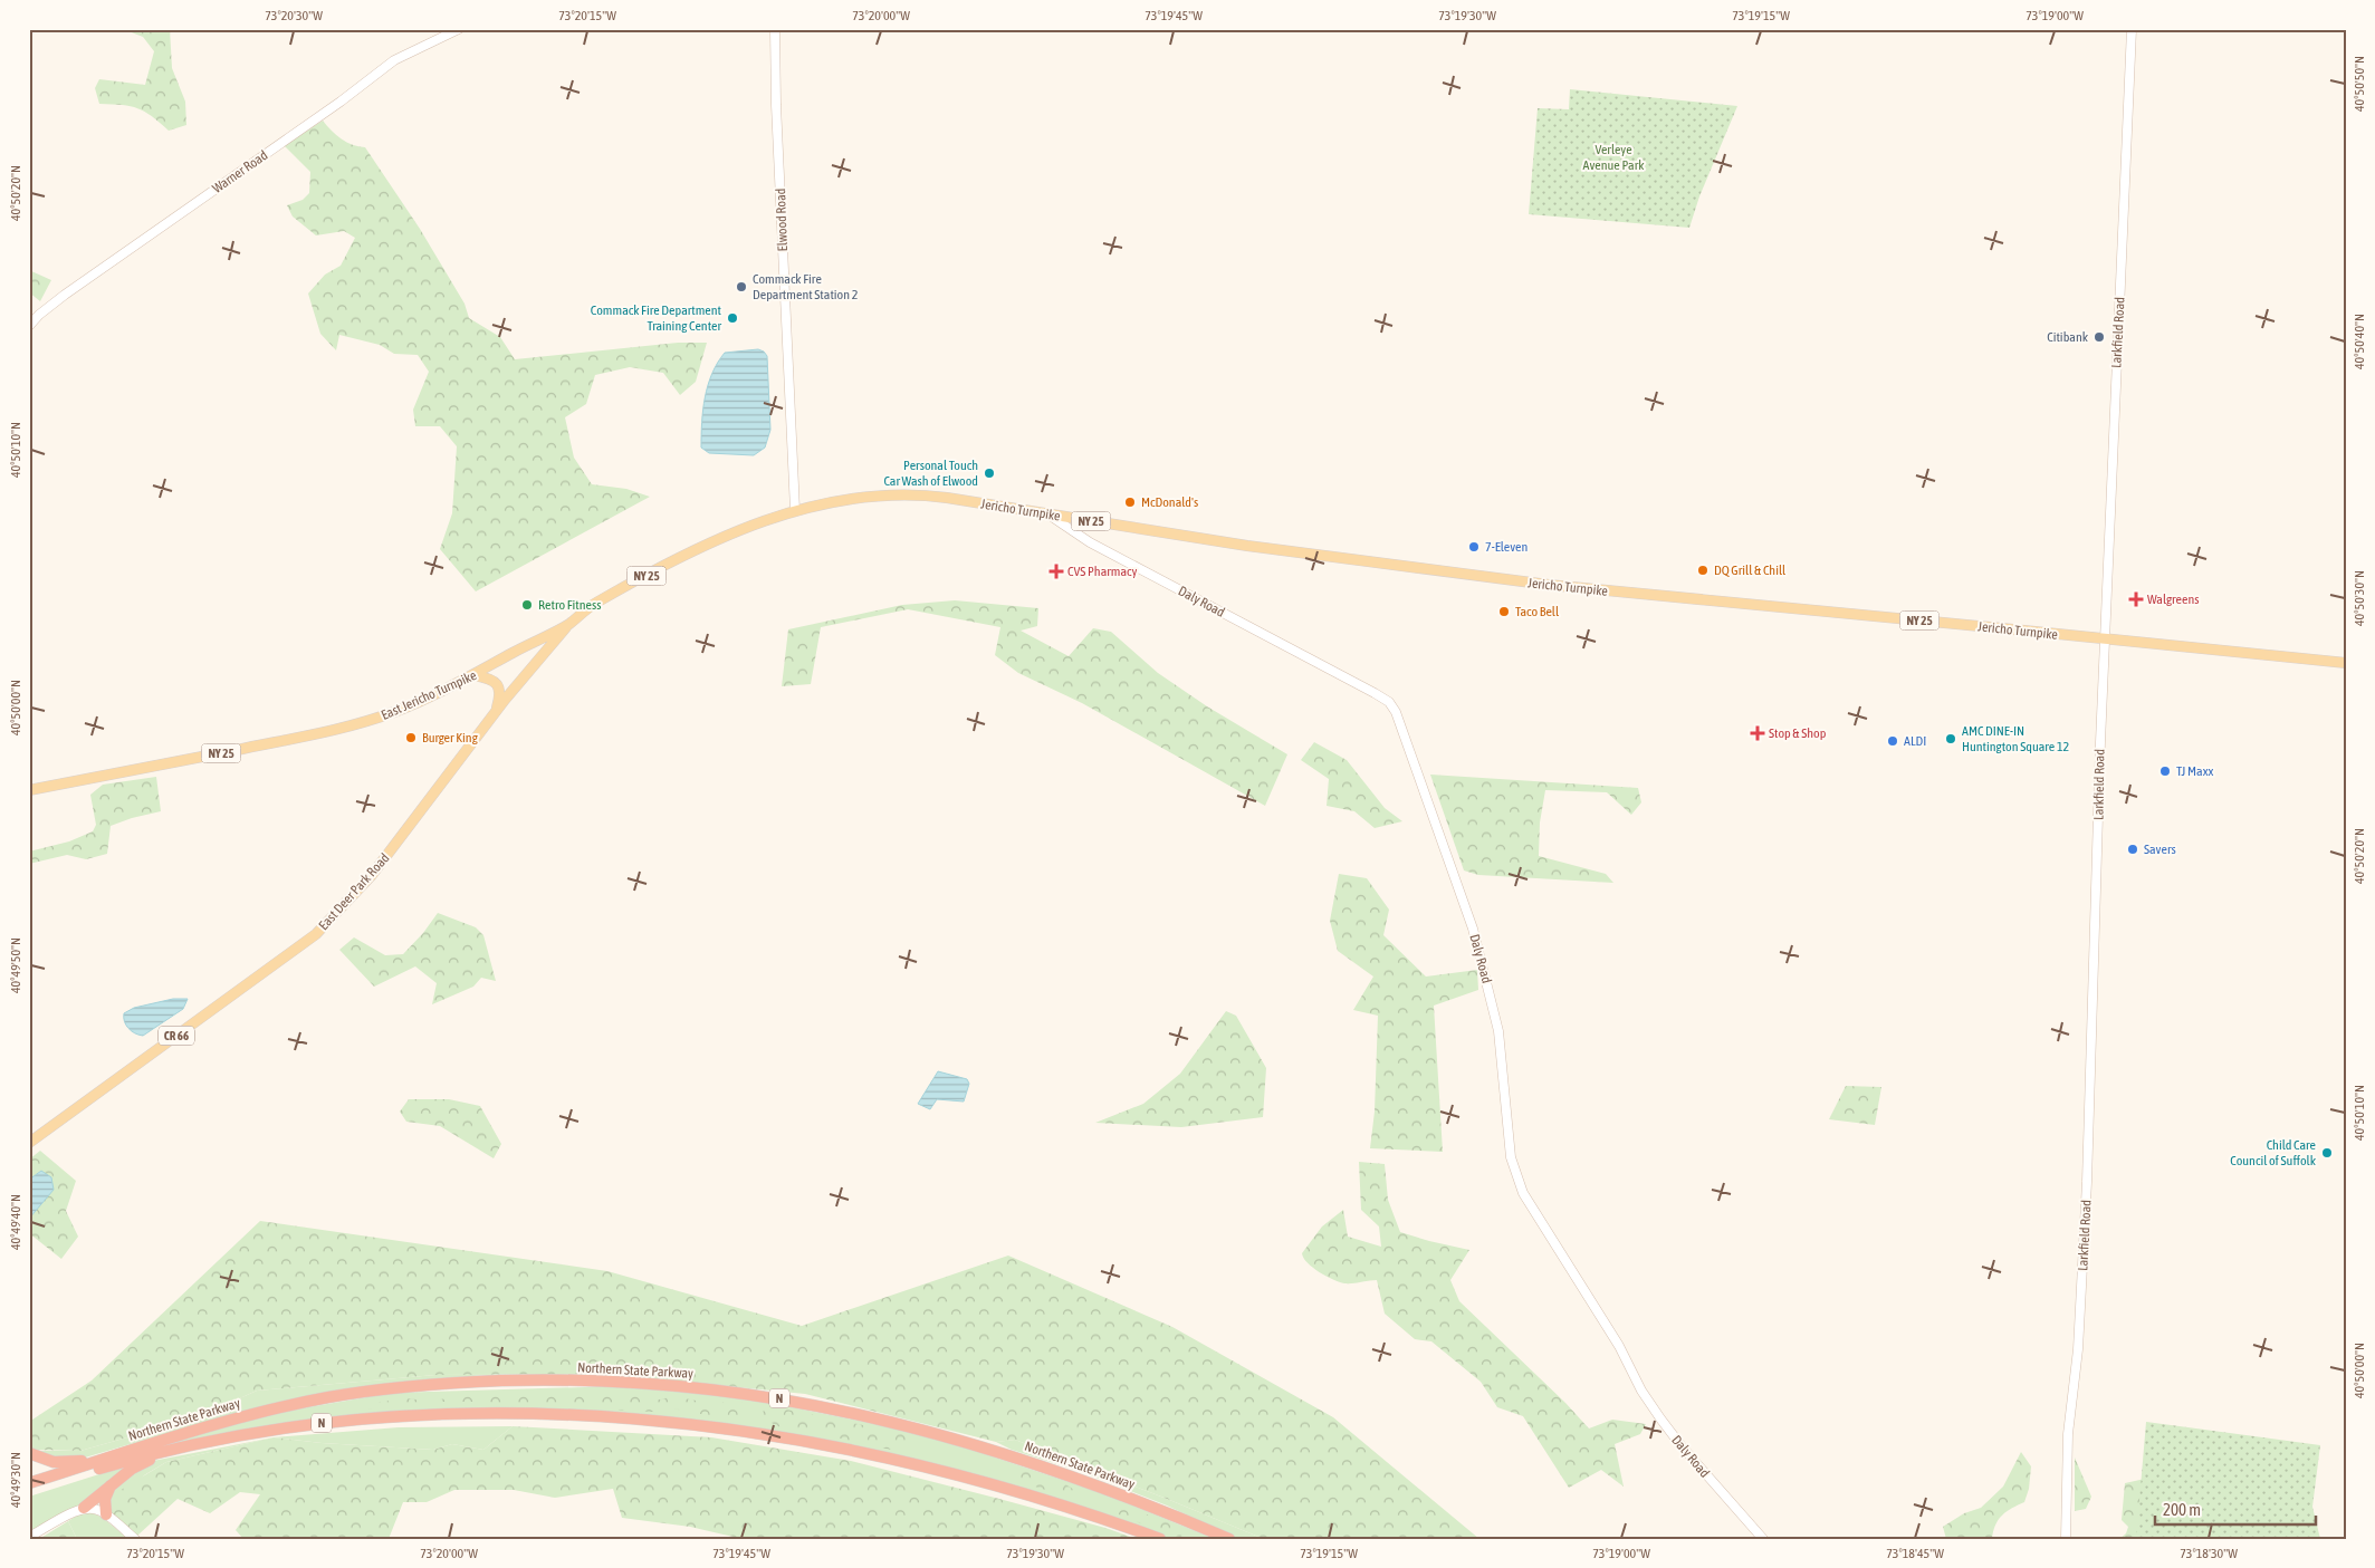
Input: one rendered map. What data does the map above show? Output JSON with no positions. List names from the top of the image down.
{
  "streets": {
    "highway": ["Northern State Parkway", "N"],
    "main road": [
      "Warner Road",
      "Elwood Road",
      "Larkfield Road",
      "Jericho Turnpike",
      "NY 25",
      "Daly Road",
      "East Jericho Turnpike",
      "East Deer Park Road",
      "CR 66"
    ]
  },
  "crossings": [
    ["Elwood Road", "Jericho Turnpike"],
    ["Elwood Road", "East Jericho Turnpike"],
    ["Larkfield Road", "Jericho Turnpike"],
    ["Jericho Turnpike", "Daly Road"],
    ["Jericho Turnpike", "East Jericho Turnpike"],
    ["East Jericho Turnpike", "East Deer Park Road"]
  ],
  "parks": ["Verleye Avenue Park"],
  "places": {
    "other": [
      "Commack Fire Department Station 2",
      "Commack Fire Department Training Center",
      "Citibank",
      "Personal Touch Car Wash of Elwood",
      "McDonald's",
      "7-Eleven",
      "DQ Grill & Chill",
      "Retro Fitness",
      "Taco Bell",
      "Burger King",
      "AMC DINE-IN Huntington Square 12",
      "ALDI",
      "TJ Maxx",
      "Savers",
      "Child Care Council of Suffolk"
    ],
    "health": ["CVS Pharmacy", "Walgreens", "Stop & Shop"]
  },
  "scale_bar": "200 m",
  "coordinates": [
    "73°20'30\"W",
    "73°20'15\"W",
    "73°20'00\"W",
    "73°19'45\"W",
    "73°19'30\"W",
    "73°19'15\"W",
    "73°19'00\"W",
    "40°50'50\"N",
    "40°50'20\"N",
    "40°50'40\"N",
    "40°50'10\"N",
    "40°50'30\"N",
    "40°50'00\"N",
    "40°49'50\"N",
    "40°49'40\"N",
    "40°49'30\"N",
    "73°18'45\"W",
    "73°18'30\"W"
  ]
}
